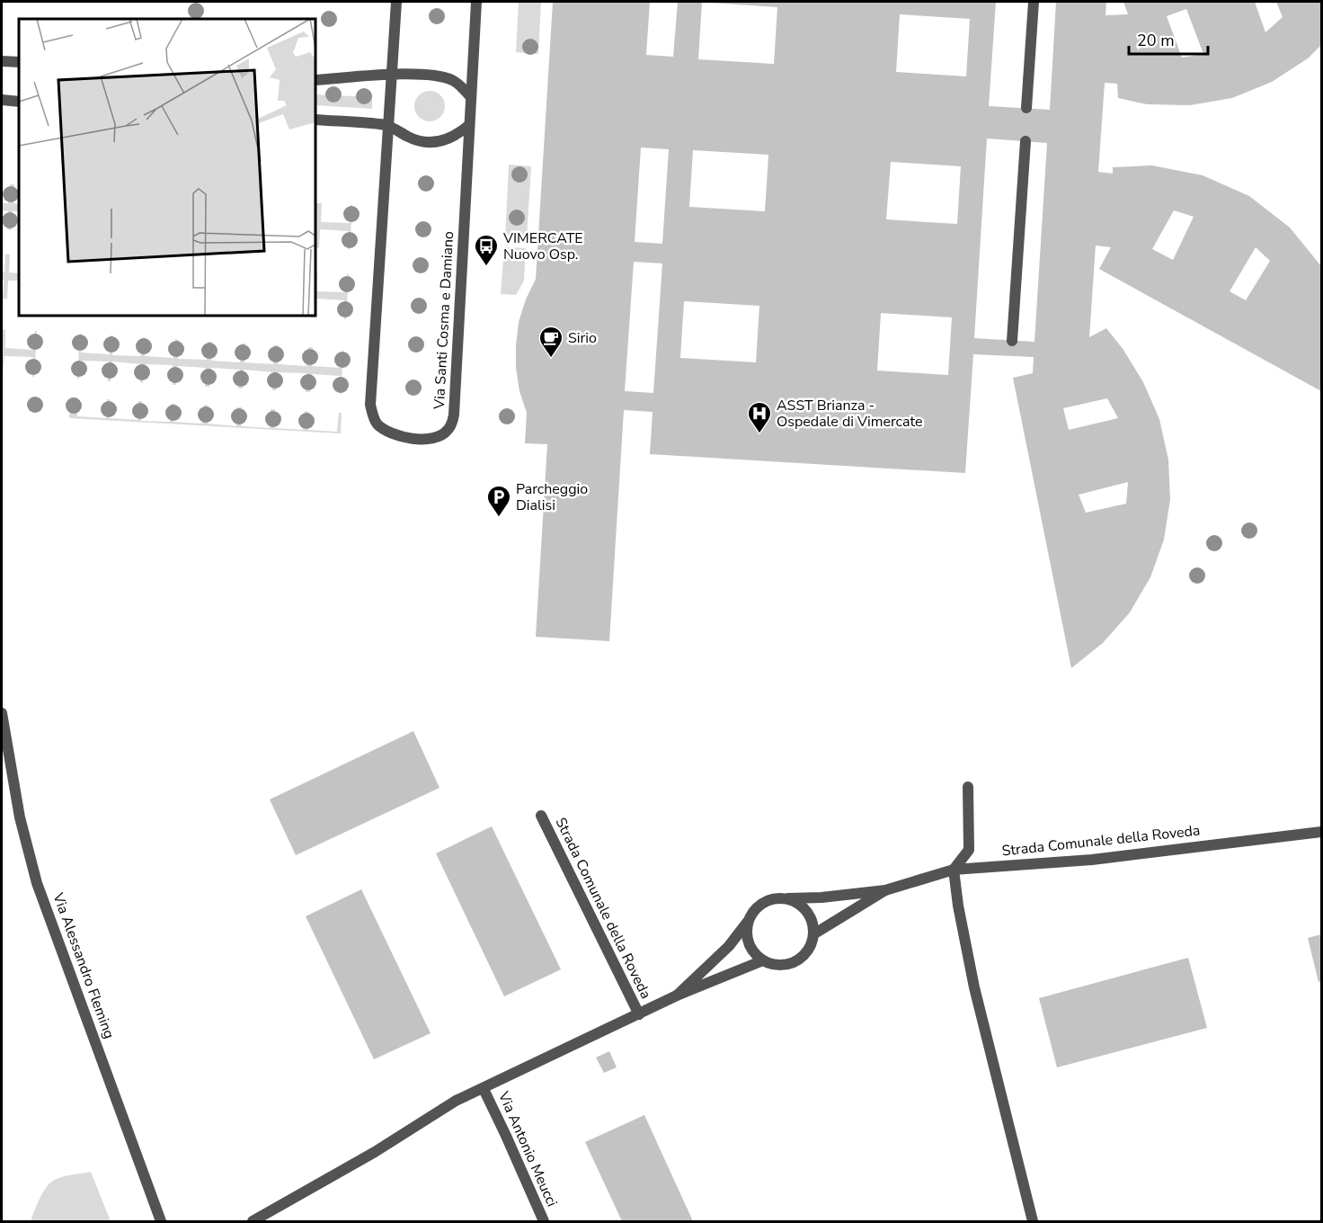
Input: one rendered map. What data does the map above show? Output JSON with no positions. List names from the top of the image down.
{
  "streets": {
    "street": [
      "Via Santi Cosma e Damiano",
      "Strada Comunale della Roveda",
      "Via Alessandro Fleming",
      "Via Antonio Meucci"
    ]
  },
  "crossings": [
    ["Strada Comunale della Roveda", "Via Antonio Meucci"]
  ],
  "places": {
    "bus stop": ["VIMERCATE Nuovo Osp."],
    "cafe": ["Sirio"],
    "hospital": ["ASST Brianza - Ospedale di Vimercate"],
    "parking": ["Parcheggio Dialisi"]
  },
  "scale_bar": "20 m"
}
